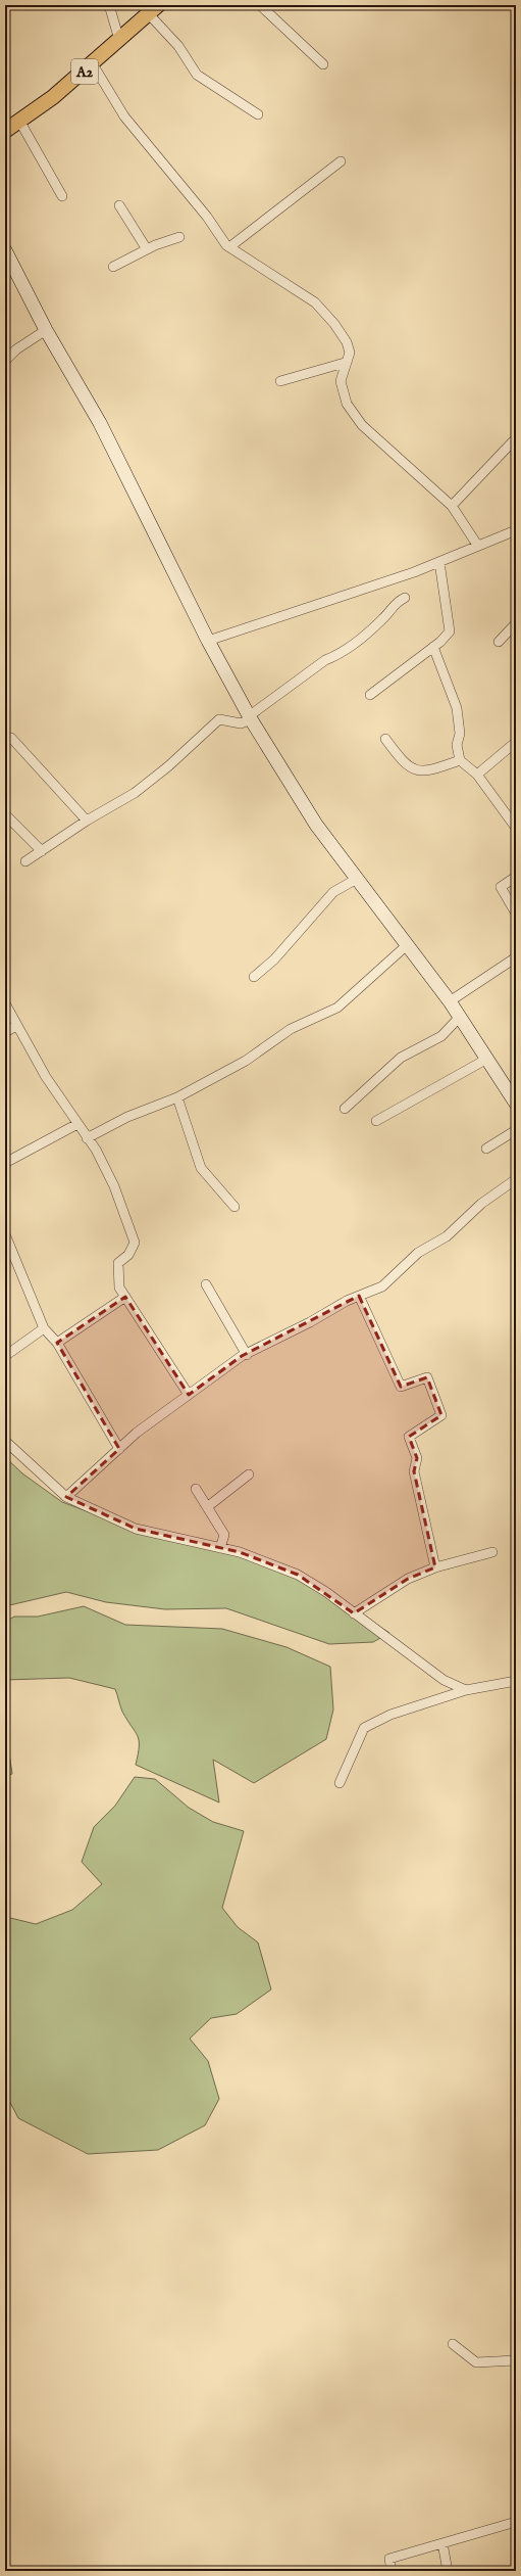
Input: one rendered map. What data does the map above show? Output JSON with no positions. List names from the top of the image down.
{
  "streets": {
    "main road": ["A2"]
  }
}
